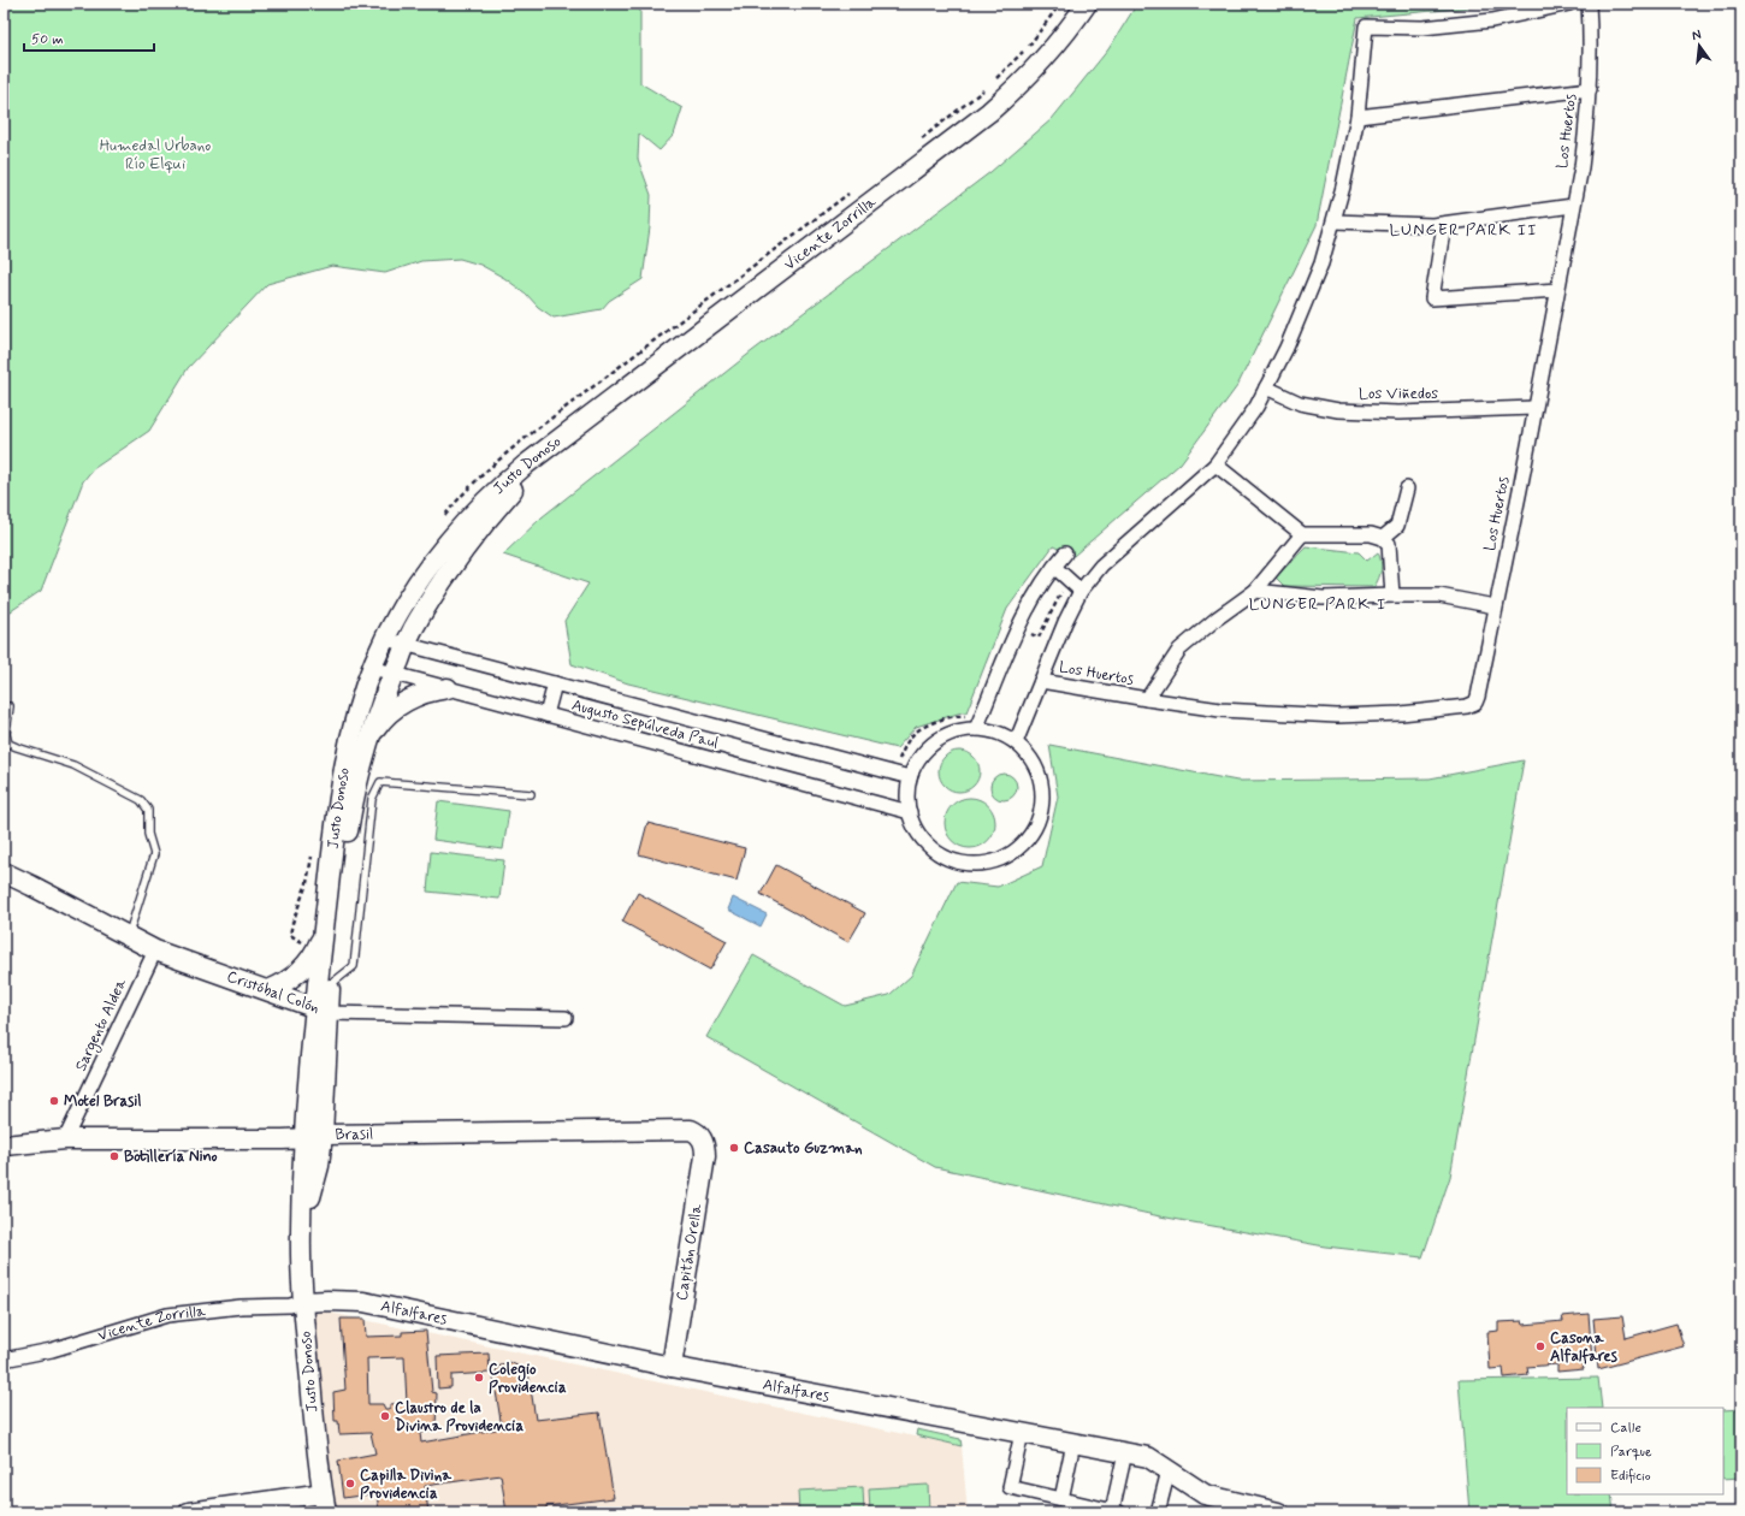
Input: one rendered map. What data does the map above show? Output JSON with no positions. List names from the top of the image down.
{
  "streets": {
    "main road": [
      "Vicente Zorrilla",
      "Justo Donoso",
      "Cristóbal Colón",
      "Brasil",
      "Capitán Orella",
      "Alfalfares"
    ],
    "street": [
      "Los Huertos",
      "Los Viñedos",
      "Augusto Sepúlveda Paul",
      "Sargento Aldea"
    ]
  },
  "crossings": [
    ["Los Huertos", "Los Viñedos"],
    ["Vicente Zorrilla", "Justo Donoso"],
    ["Vicente Zorrilla", "Alfalfares"],
    ["Justo Donoso", "Augusto Sepúlveda Paul"],
    ["Justo Donoso", "Cristóbal Colón"],
    ["Justo Donoso", "Brasil"],
    ["Justo Donoso", "Alfalfares"],
    ["Cristóbal Colón", "Sargento Aldea"],
    ["Sargento Aldea", "Brasil"],
    ["Brasil", "Capitán Orella"],
    ["Capitán Orella", "Alfalfares"]
  ],
  "districts": ["LUNGER PARK II", "LUNGER PARK I"],
  "parks": ["Humedal Urbano Río Elqui"],
  "places": [
    "Motel Brasil",
    "Casauto Guzman",
    "Botillería Nino",
    "Casona Alfalfares",
    "Colegio Providencia",
    "Claustro de la Divina Providencia",
    "Capilla Divina Providencia"
  ],
  "legend": ["Calle", "Parque", "Edificio"],
  "scale_bar": "50 m",
  "north": "top"
}
